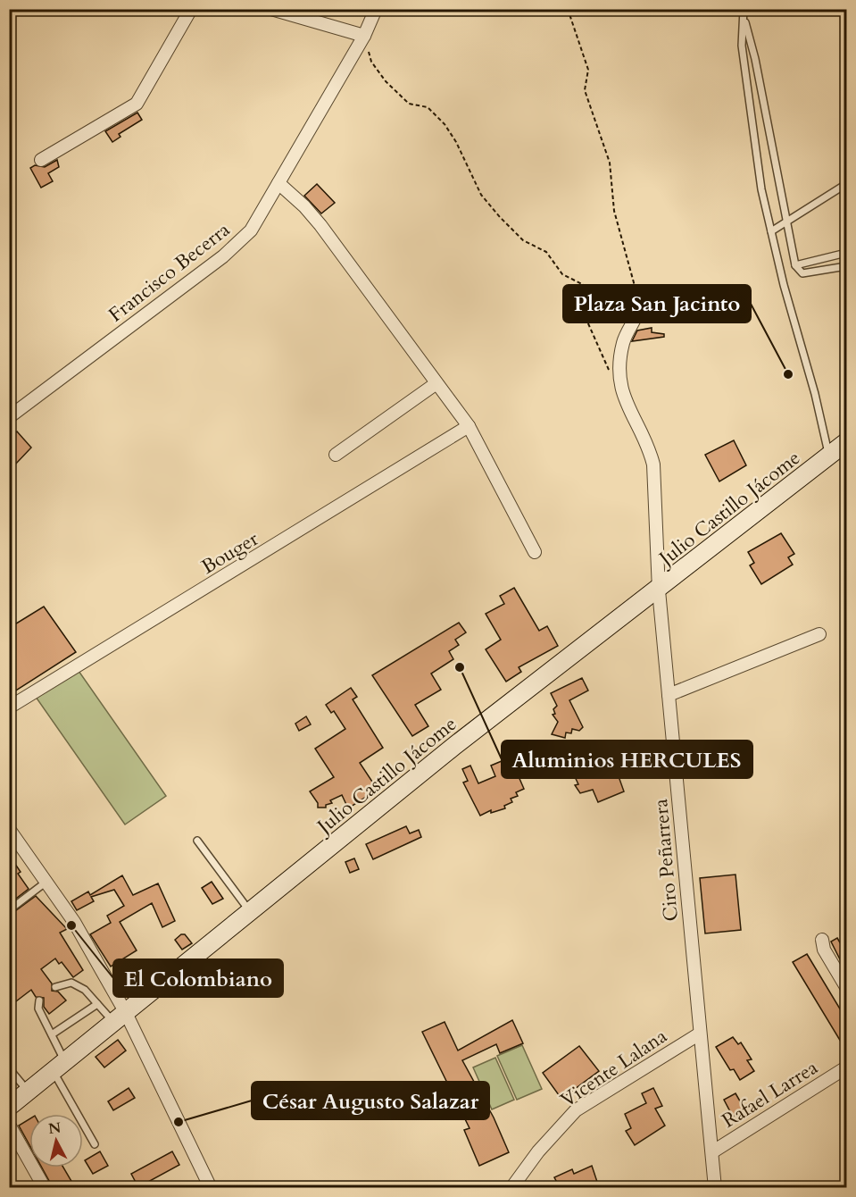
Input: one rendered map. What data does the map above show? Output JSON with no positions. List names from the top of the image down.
{
  "streets": {
    "main road": ["Julio Castillo Jácome"],
    "street": [
      "Francisco Becerra",
      "Bouger",
      "Ciro Peñarrera",
      "Vicente Lalana",
      "Rafael Larrea"
    ]
  },
  "crossings": [
    ["Julio Castillo Jácome", "Ciro Peñarrera"],
    ["Ciro Peñarrera", "Vicente Lalana"],
    ["Ciro Peñarrera", "Rafael Larrea"]
  ],
  "places": [
    "Plaza San Jacinto",
    "Aluminios HERCULES",
    "El Colombiano",
    "César Augusto Salazar"
  ],
  "north": "top"
}
